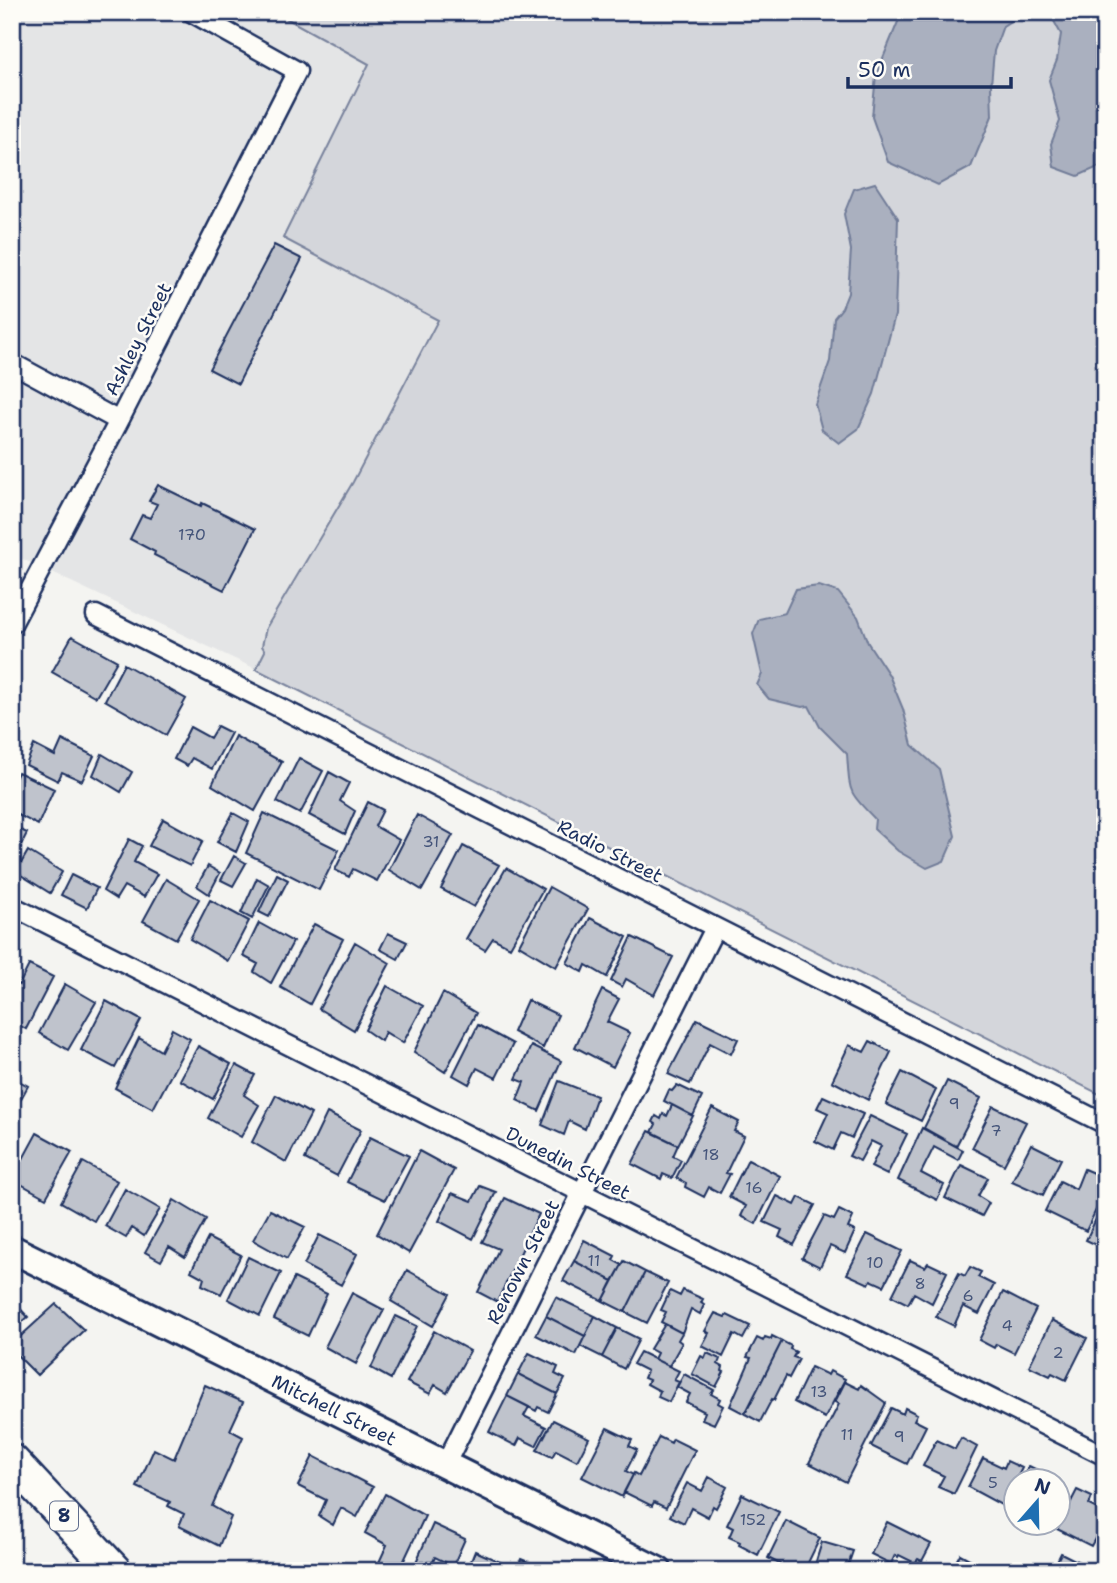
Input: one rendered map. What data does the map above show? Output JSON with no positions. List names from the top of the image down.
{
  "streets": {
    "highway": ["8"],
    "main road": ["Mitchell Street"],
    "street": [
      "Ashley Street",
      "Radio Street",
      "Dunedin Street",
      "Renown Street"
    ]
  },
  "crossings": [
    ["Radio Street", "Renown Street"],
    ["Dunedin Street", "Renown Street"],
    ["Renown Street", "Mitchell Street"]
  ],
  "house_numbers": [
    "170",
    "31",
    "9",
    "7",
    "18",
    "16",
    "11",
    "10",
    "8",
    "6",
    "4",
    "2",
    "13",
    "11",
    "9",
    "5",
    "152"
  ],
  "scale_bar": "50 m",
  "north": "top"
}
